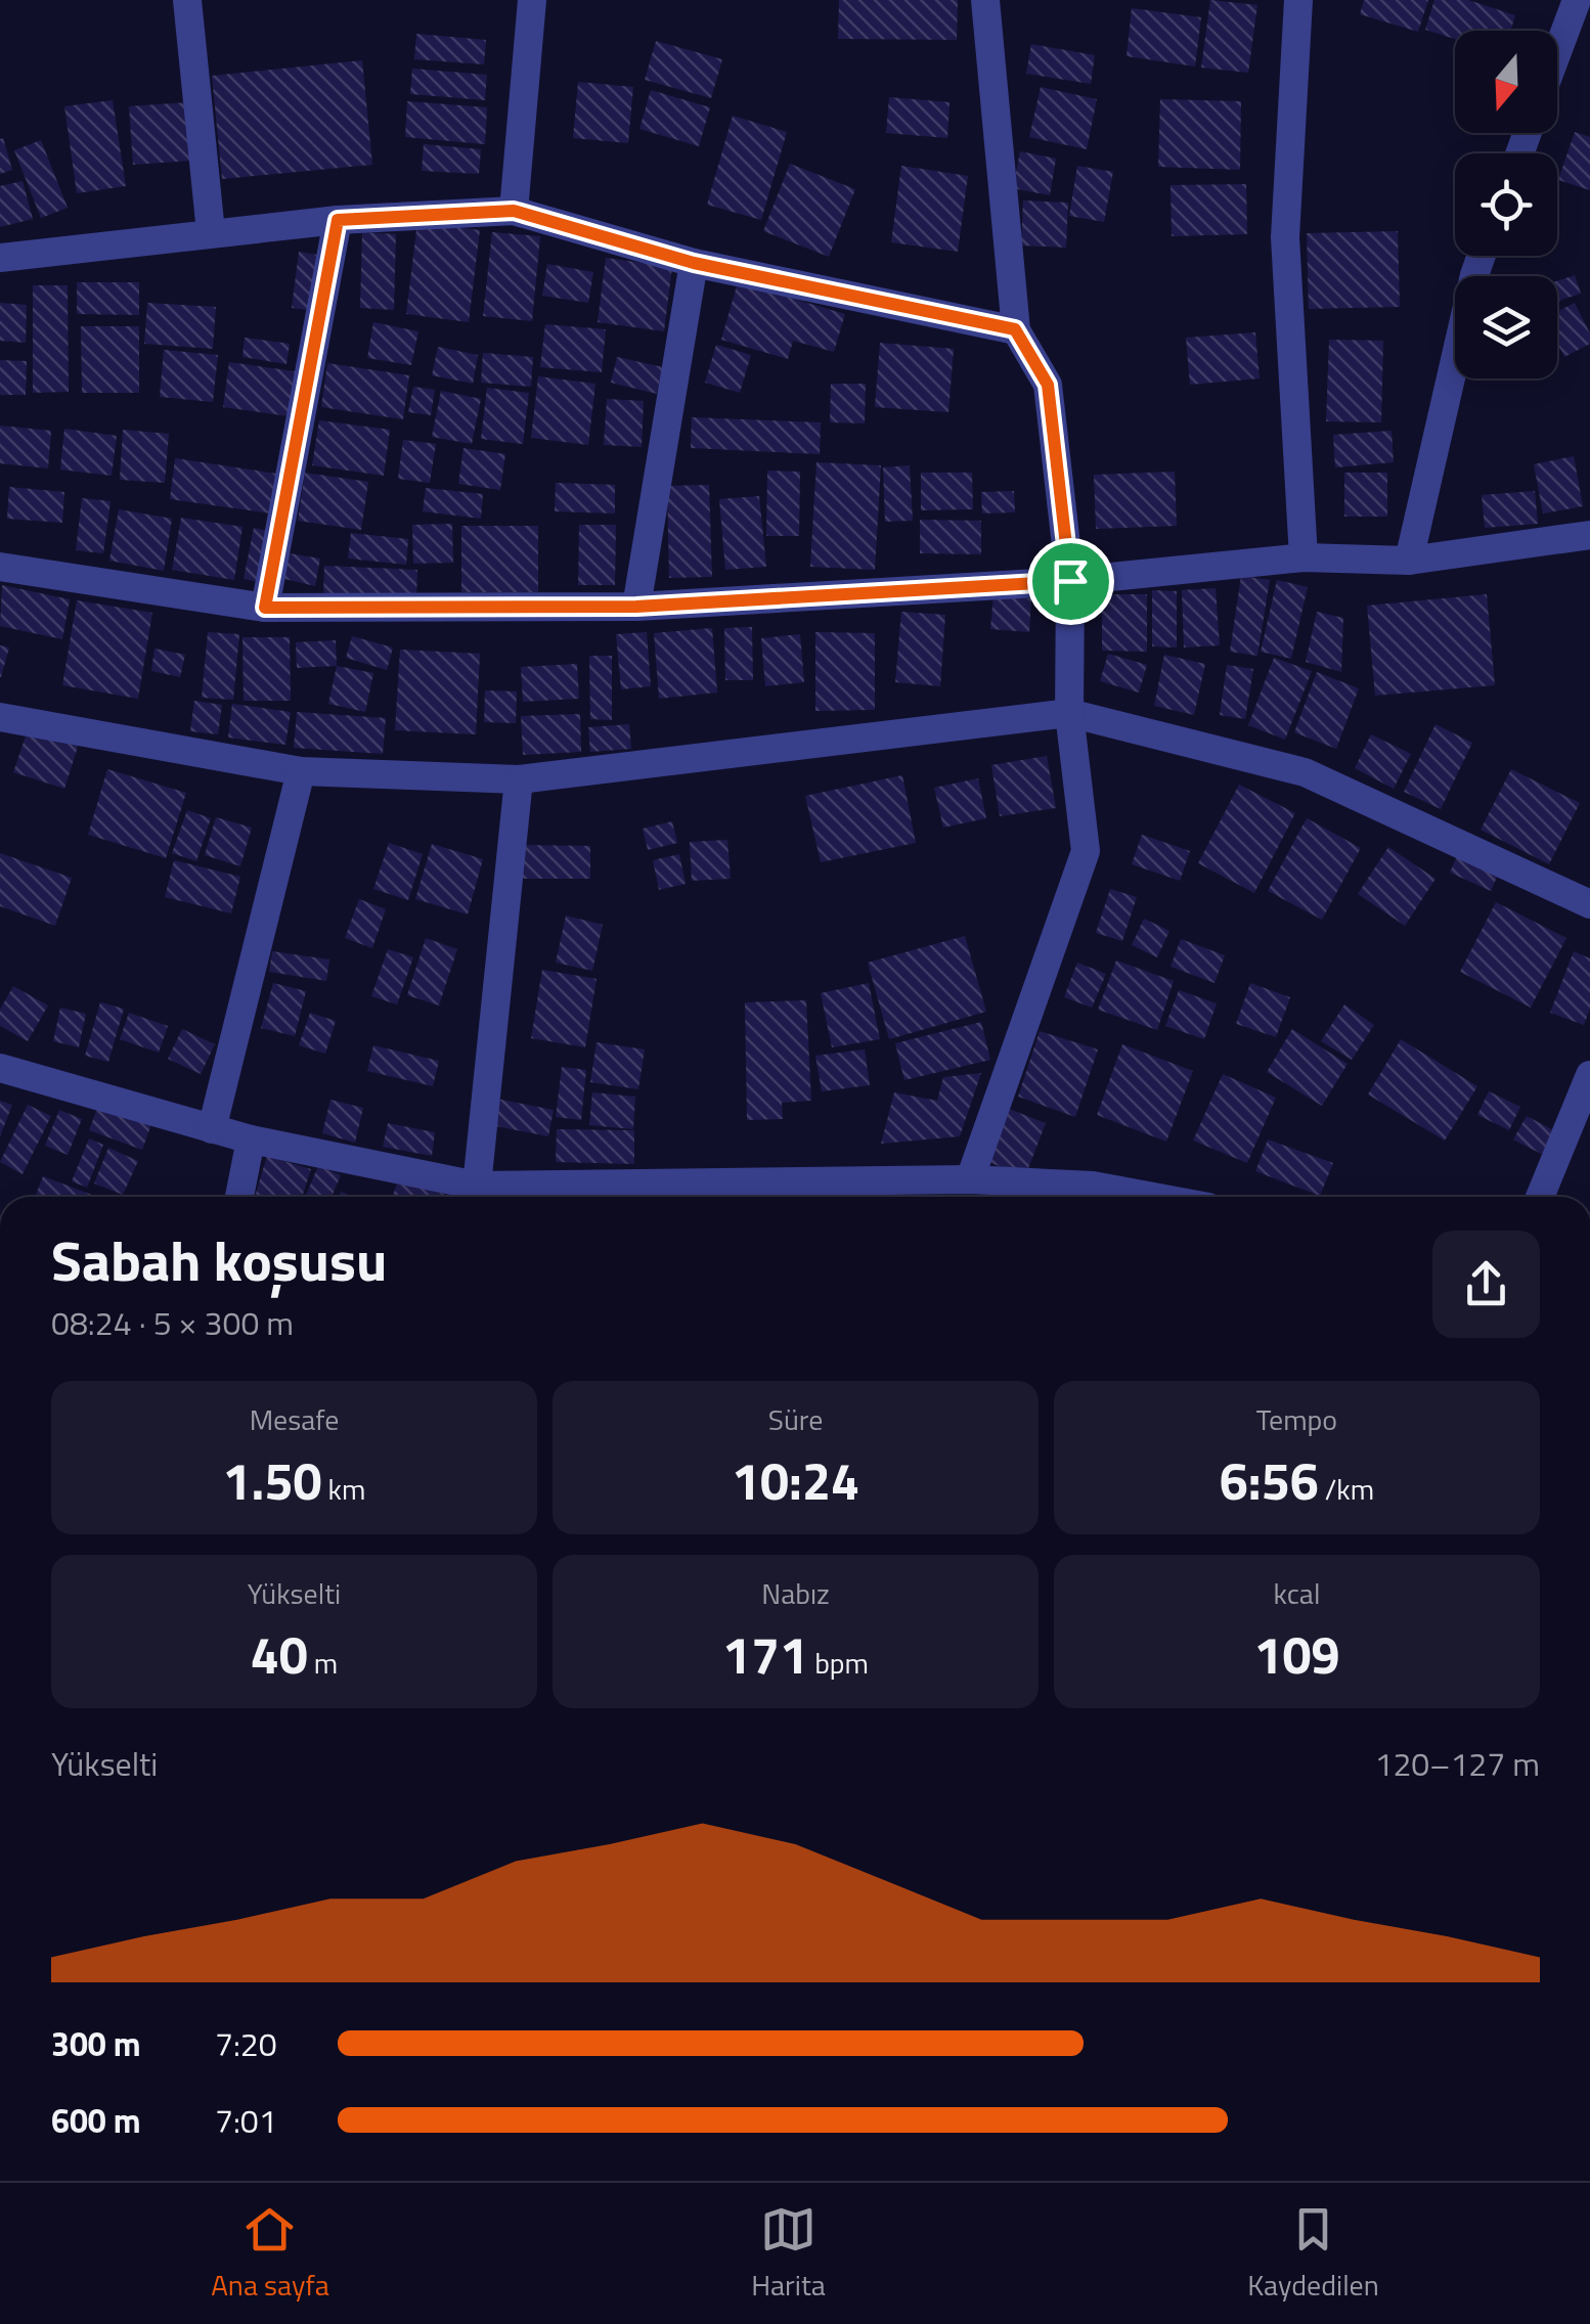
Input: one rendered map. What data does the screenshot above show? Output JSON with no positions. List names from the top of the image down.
{
  "north": "bottom",
  "page": {
    "heading": ["Sabah koşusu", "08:24 · 5 × 300 m"],
    "stats": [
      ["Mesafe", "1.50 km"],
      ["Süre", "10:24"],
      ["Tempo", "6:56 /km"],
      ["Yükselti", "40 m"],
      ["Nabız", "171 bpm"],
      ["kcal", "109"]
    ],
    "chart": ["Yükselti", "120–127 m"],
    "list": [
      {
        "name": "300 m",
        "note": "7:20"
      },
      {
        "name": "600 m",
        "note": "7:01"
      }
    ],
    "tabs": ["Ana sayfa", "Harita", "Kaydedilen"]
  }
}
